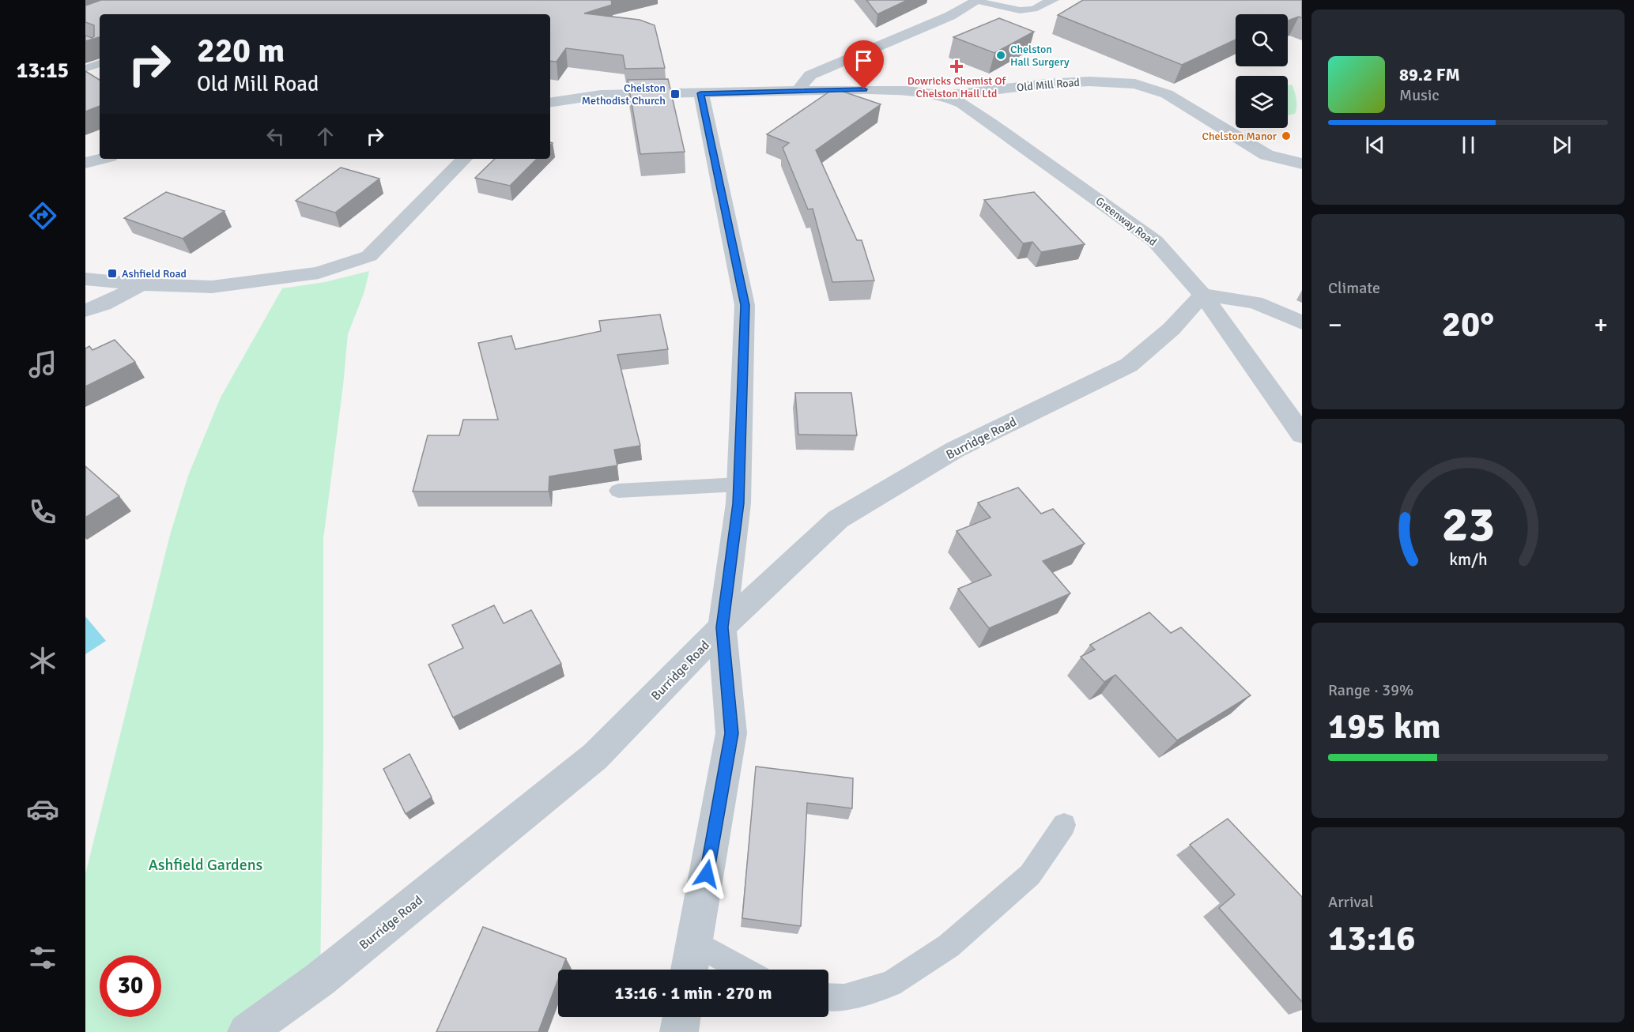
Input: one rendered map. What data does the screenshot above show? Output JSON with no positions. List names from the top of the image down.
{
  "streets": {
    "street": ["Old Mill Road", "Greenway Road", "Burridge Road"]
  },
  "crossings": [
    ["Old Mill Road", "Greenway Road"],
    ["Greenway Road", "Burridge Road"]
  ],
  "parks": ["Ashfield Gardens"],
  "places": {
    "other": ["Chelston Hall Surgery", "Chelston Manor"],
    "health": ["Dowricks Chemist Of Chelston Hall Ltd"],
    "transit": ["Chelston Methodist Church", "Ashfield Road"]
  },
  "page": {
    "tabs": "13:15",
    "turn": ["220 m", "Old Mill Road"],
    "song": ["89.2 FM", "Music"],
    "tile": [
      "Climate",
      ["Range · 39%", "195 km"],
      ["Arrival", "13:16"]
    ],
    "heat": ["−", "20°", "+"],
    "limit": "30",
    "trip": "13:16 · 1 min · 270 m",
    "gauge": ["23", "km/h"]
  }
}
